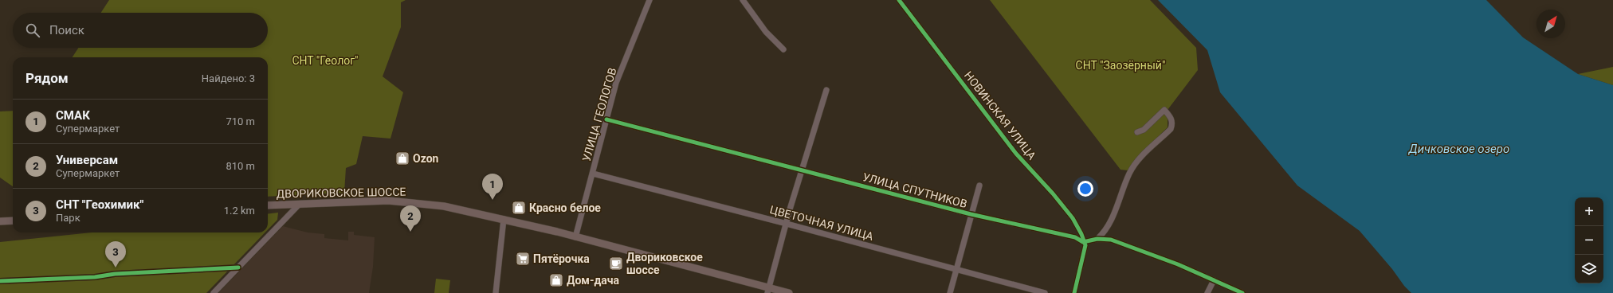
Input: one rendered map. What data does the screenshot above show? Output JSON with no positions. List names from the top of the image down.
{
  "streets": {
    "main road": ["ДВОРИКОВСКОЕ ШОССЕ"],
    "street": [
      "УЛИЦА ГЕОЛОГОВ",
      "НОВИНСКАЯ УЛИЦА",
      "УЛИЦА СПУТНИКОВ",
      "ЦВЕТОЧНАЯ УЛИЦА"
    ]
  },
  "crossings": [
    ["УЛИЦА ГЕОЛОГОВ", "УЛИЦА СПУТНИКОВ"],
    ["УЛИЦА ГЕОЛОГОВ", "ДВОРИКОВСКОЕ ШОССЕ"],
    ["УЛИЦА ГЕОЛОГОВ", "ЦВЕТОЧНАЯ УЛИЦА"],
    ["НОВИНСКАЯ УЛИЦА", "УЛИЦА СПУТНИКОВ"]
  ],
  "water": ["Дичковское озеро"],
  "parks": ["СНТ \"Геолог\"", "СНТ \"Заозёрный\""],
  "places": {
    "shop": ["Ozon", "Красно белое", "Дом-дача"],
    "supermarket": ["Пятёрочка"],
    "cafe": ["Двориковское шоссе"]
  },
  "north": "top right",
  "page": {
    "search": "Поиск",
    "heading": ["Рядом", "Найдено: 3"],
    "list": [
      {
        "mark": "1",
        "name": "СМАК",
        "note": "Супермаркет",
        "value": "710 m"
      },
      {
        "mark": "2",
        "name": "Универсам",
        "note": "Супермаркет",
        "value": "810 m"
      },
      {
        "mark": "3",
        "name": "СНТ \"Геохимик\"",
        "note": "Парк",
        "value": "1.2 km"
      }
    ],
    "pins": ["1", "2", "3"],
    "map_buttons": ["+", "−"]
  }
}
